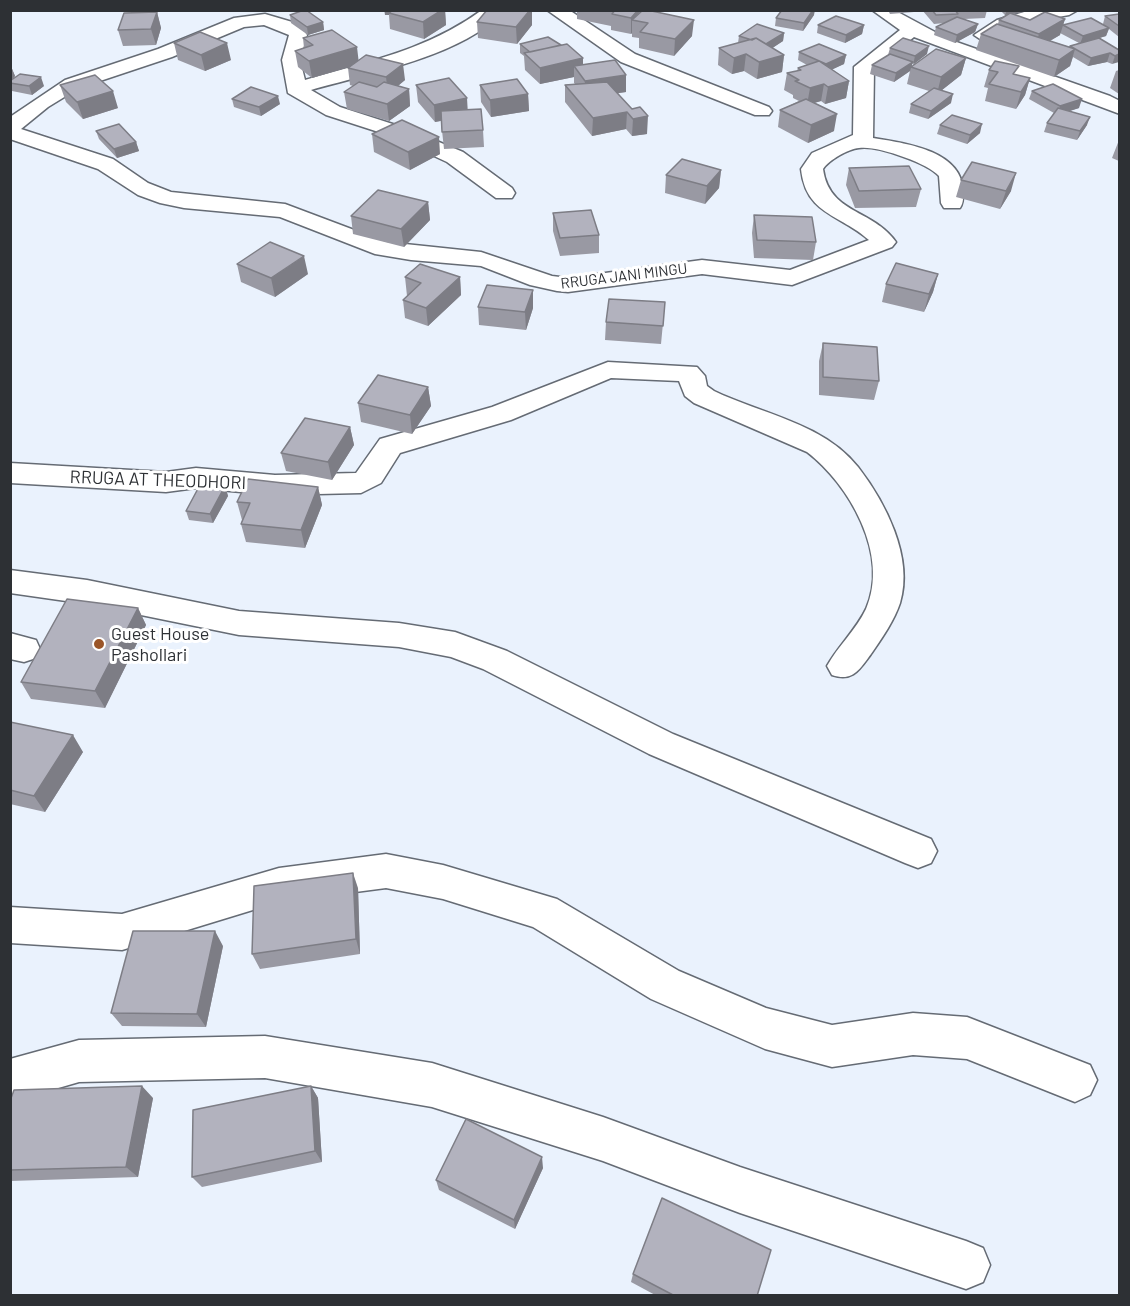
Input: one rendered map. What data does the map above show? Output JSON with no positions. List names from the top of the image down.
{
  "streets": {
    "street": ["RRUGA JANI MINGU", "RRUGA AT THEODHORI"]
  },
  "places": ["Guest House Pashollari"]
}
